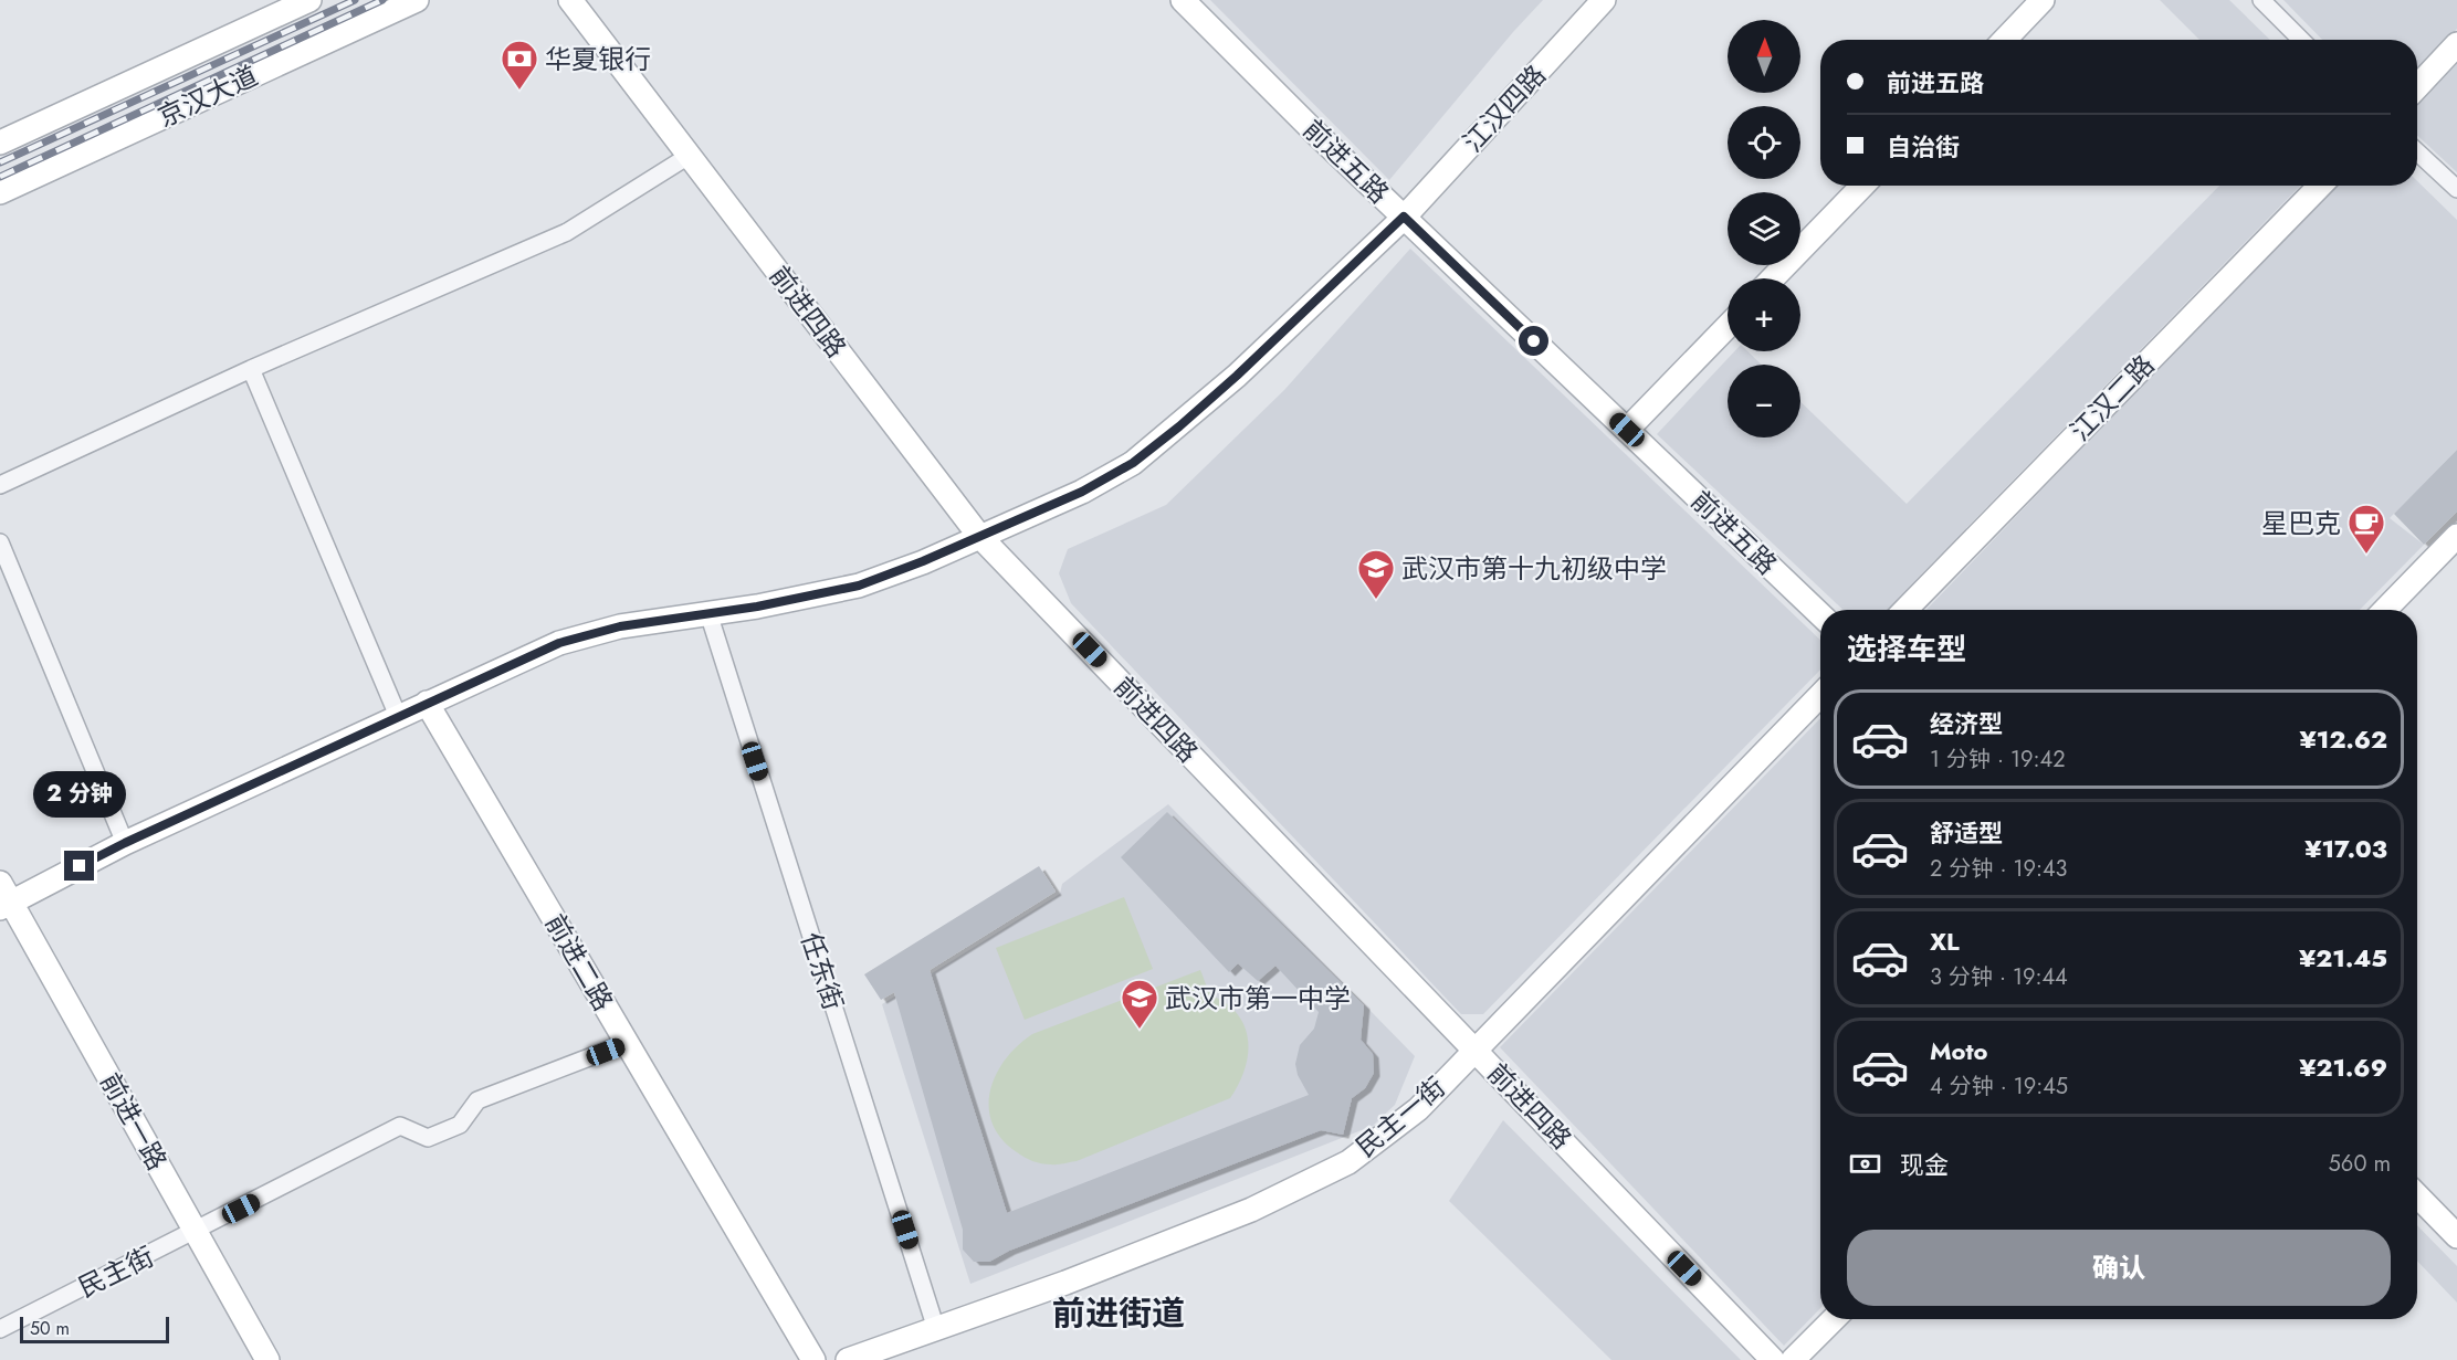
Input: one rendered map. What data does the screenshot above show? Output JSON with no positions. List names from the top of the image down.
{
  "streets": {
    "street": [
      "京汉大道",
      "江汉四路",
      "前进五路",
      "前进四路",
      "江汉二路",
      "前进二路",
      "任东街",
      "民主一街",
      "前进一路",
      "民主街"
    ]
  },
  "crossings": [
    ["江汉四路", "前进五路"],
    ["江汉四路", "前进四路"],
    ["江汉四路", "前进二路"],
    ["江汉四路", "任东街"],
    ["江汉四路", "前进一路"],
    ["前进四路", "民主一街"],
    ["前进二路", "民主街"],
    ["任东街", "民主一街"],
    ["前进一路", "民主街"]
  ],
  "districts": ["前进街道"],
  "places": {
    "bank": ["华夏银行"],
    "cafe": ["星巴克"],
    "school or university": ["武汉市第十九初级中学", "武汉市第一中学"]
  },
  "scale_bar": "50 m",
  "north": "top",
  "page": {
    "map_buttons": ["+", "−"],
    "banner": ["前进五路", "自治街"],
    "heading": "选择车型",
    "list": [
      {
        "name": "经济型",
        "note": "1 分钟 · 19:42",
        "value": "¥12.62"
      },
      {
        "name": "舒适型",
        "note": "2 分钟 · 19:43",
        "value": "¥17.03"
      },
      {
        "name": "XL",
        "note": "3 分钟 · 19:44",
        "value": "¥21.45"
      },
      {
        "name": "Moto",
        "note": "4 分钟 · 19:45",
        "value": "¥21.69"
      }
    ],
    "bubble": "2 分钟",
    "pay": ["现金", "560 m"],
    "buttons": "确认",
    "scale": "50 m"
  }
}
